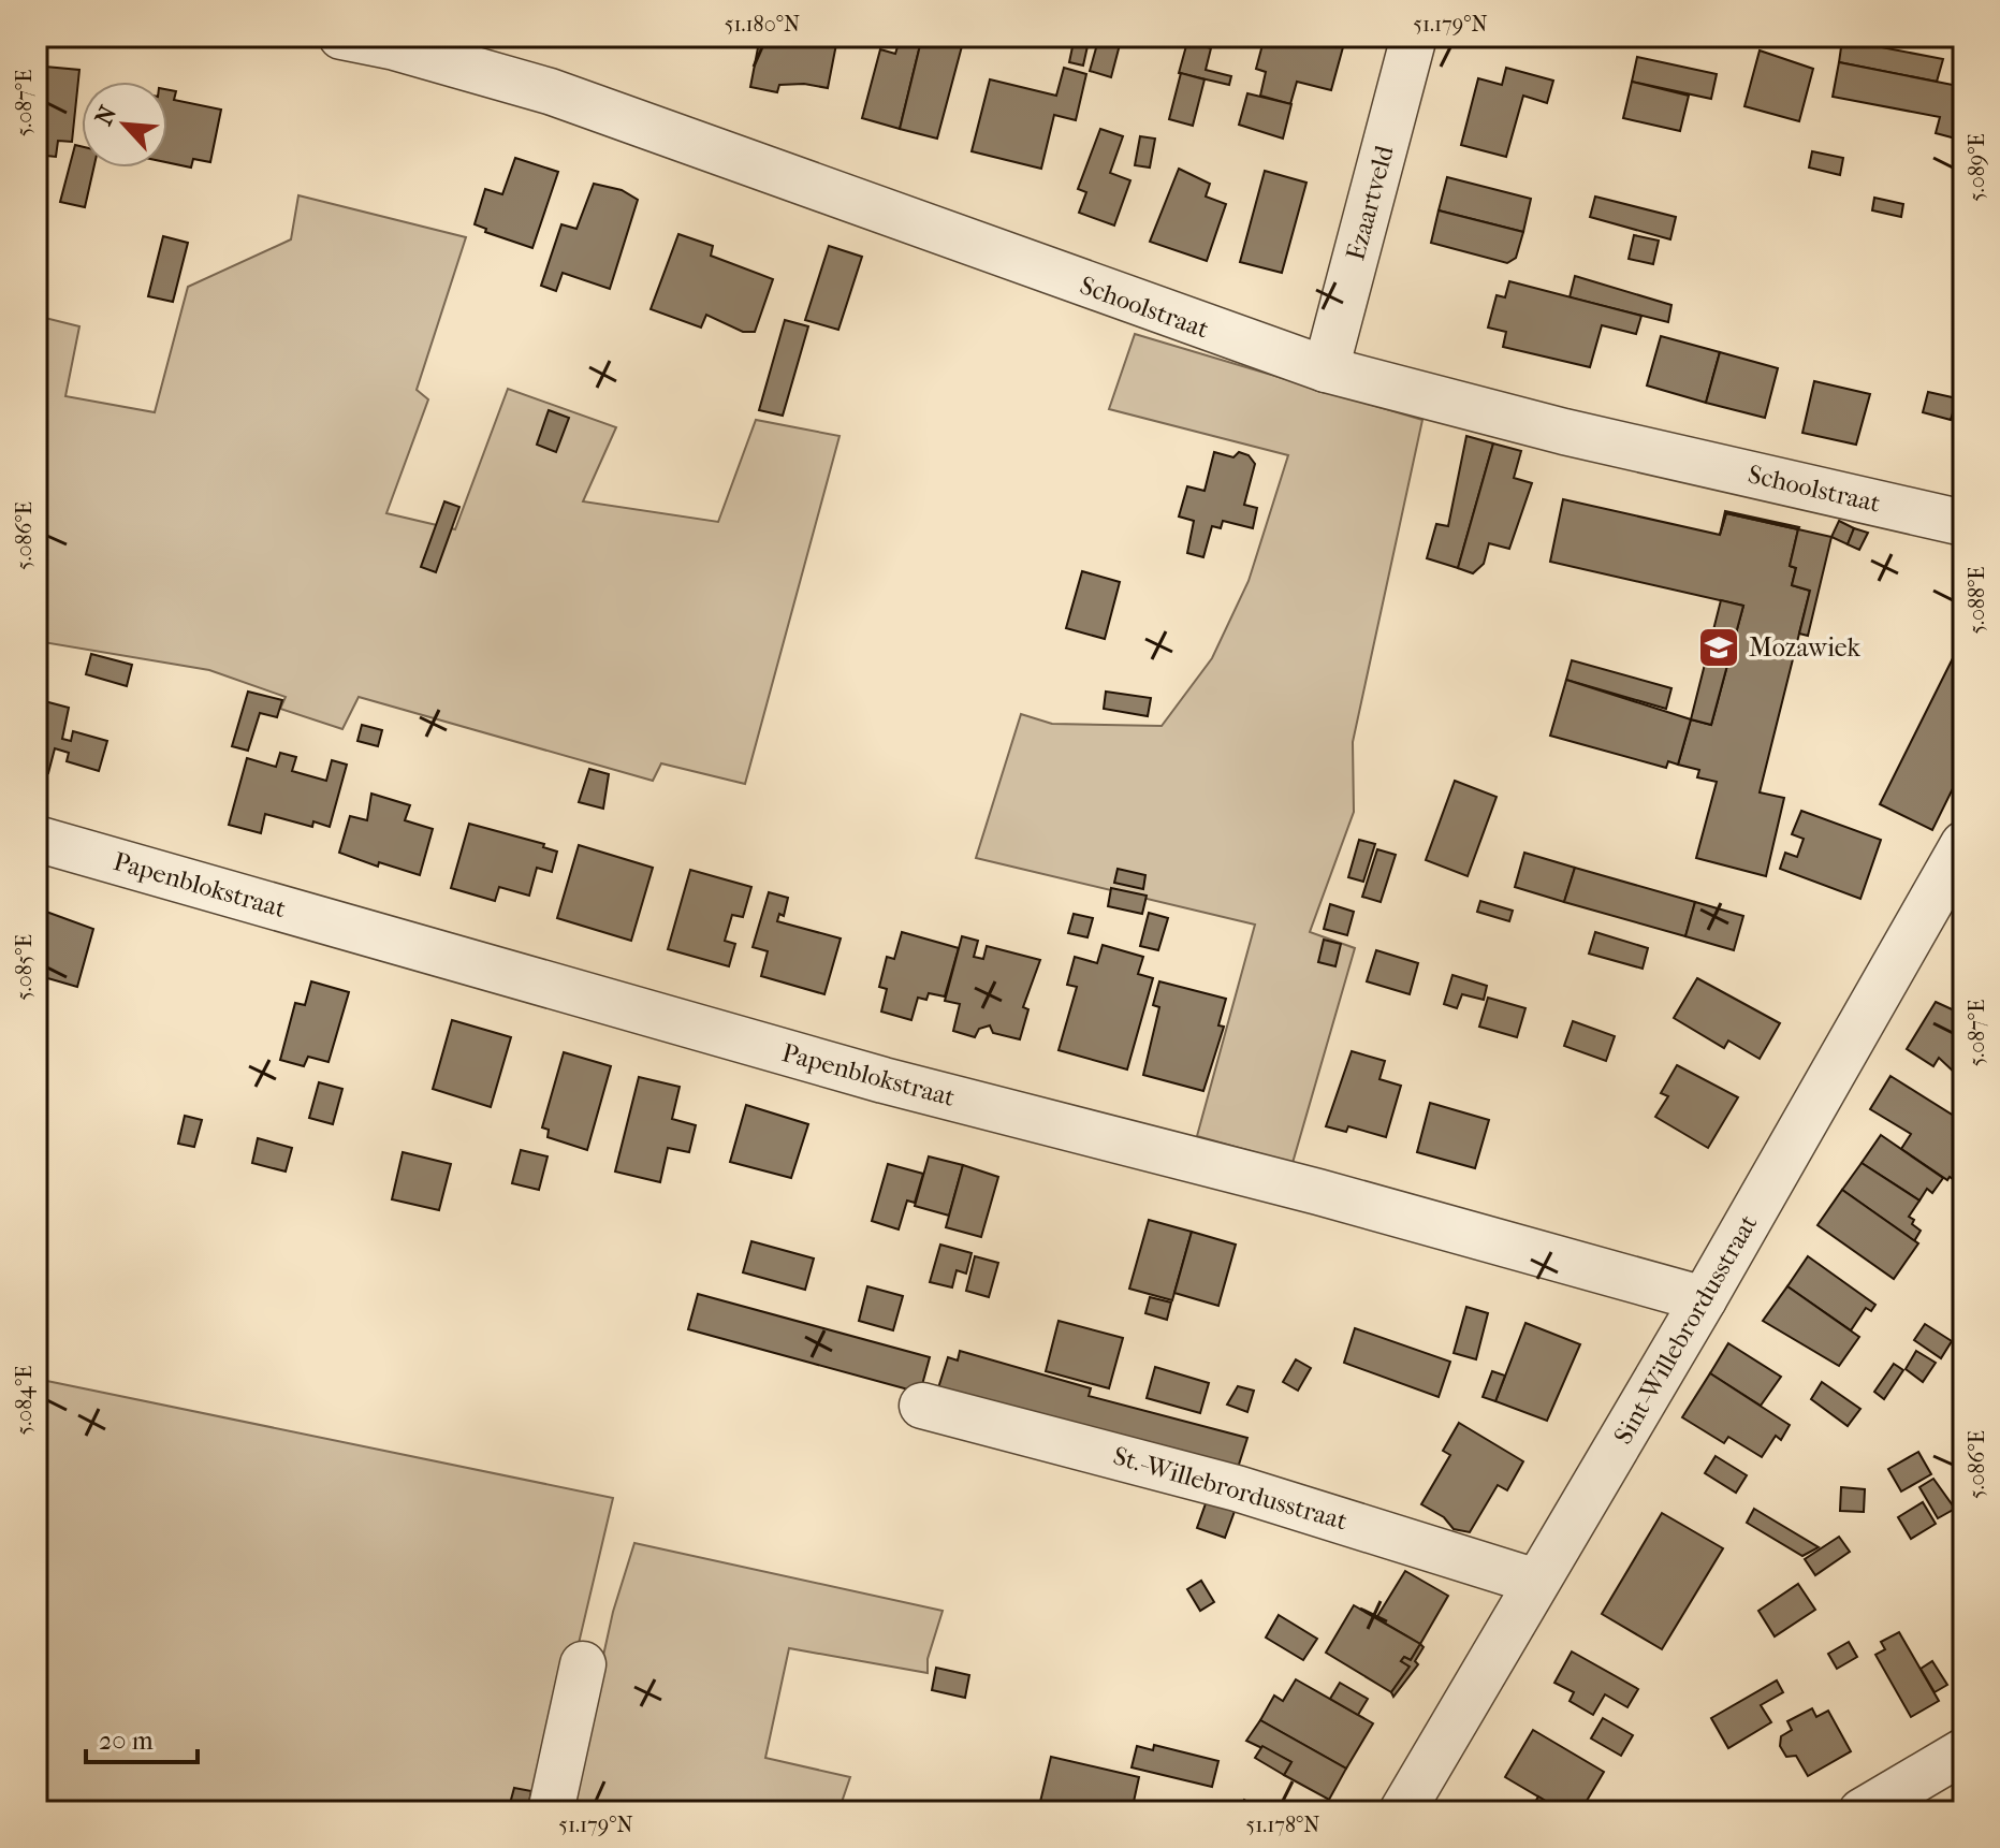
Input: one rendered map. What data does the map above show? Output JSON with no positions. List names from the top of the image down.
{
  "streets": {
    "street": [
      "Ezaartveld",
      "Schoolstraat",
      "Papenblokstraat",
      "Sint-Willebrordusstraat",
      "St.-Willebrordusstraat"
    ]
  },
  "crossings": [
    ["Ezaartveld", "Schoolstraat"],
    ["Papenblokstraat", "Sint-Willebrordusstraat"],
    ["Sint-Willebrordusstraat", "St.-Willebrordusstraat"]
  ],
  "places": {
    "school or university": ["Mozawiek"]
  },
  "scale_bar": "20 m",
  "north": "top left",
  "coordinates": [
    "51.180°N",
    "51.179°N",
    "5.087°E",
    "5.089°E",
    "5.086°E",
    "5.088°E",
    "5.085°E",
    "5.084°E",
    "51.178°N"
  ]
}
